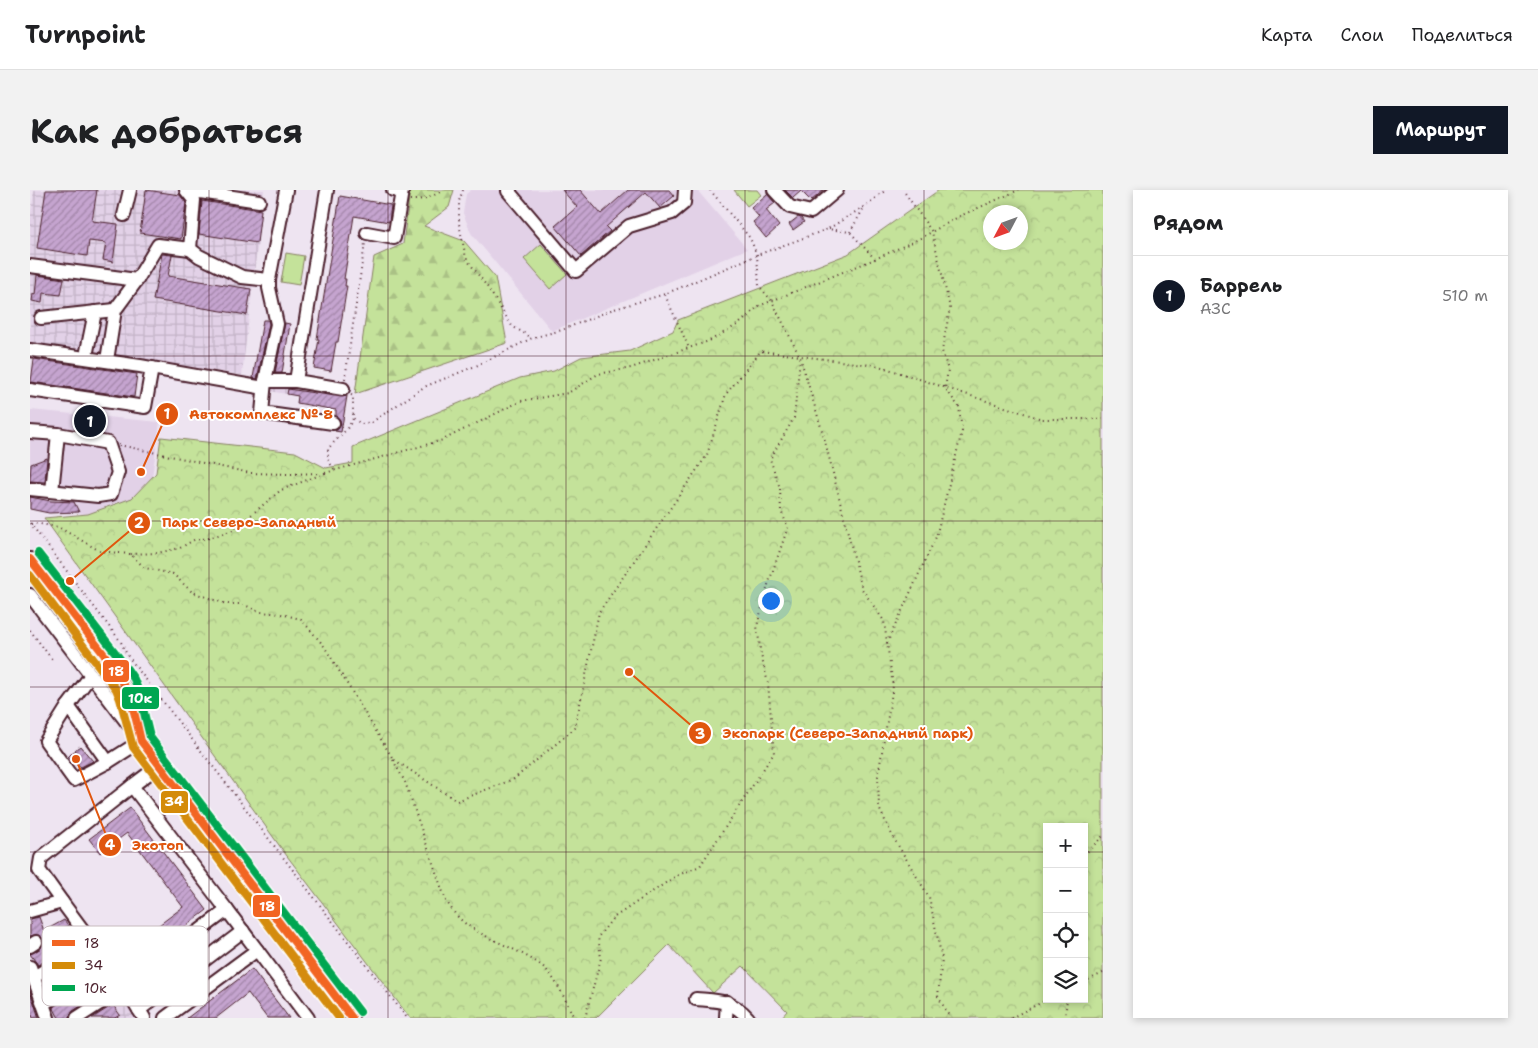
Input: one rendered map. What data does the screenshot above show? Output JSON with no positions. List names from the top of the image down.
{
  "places": [
    "Автокомплекс № 8",
    "Парк Северо-Западный",
    "Экопарк (Северо-Западный парк)",
    "Экотоп"
  ],
  "lines": ["transit line 10к", "transit line 18", "transit line 34"],
  "legend": ["18", "34", "10к"],
  "north": "bottom left",
  "page": {
    "header": "Turnpoint",
    "nav": ["Карта", "Слои", "Поделиться"],
    "buttons": "Маршрут",
    "title": "Как добраться",
    "heading": "Рядом",
    "list": [
      {
        "mark": "1",
        "name": "Баррель",
        "note": "АЗС",
        "value": "510 m"
      }
    ],
    "pins": "1",
    "map_buttons": ["+", "−"]
  }
}
